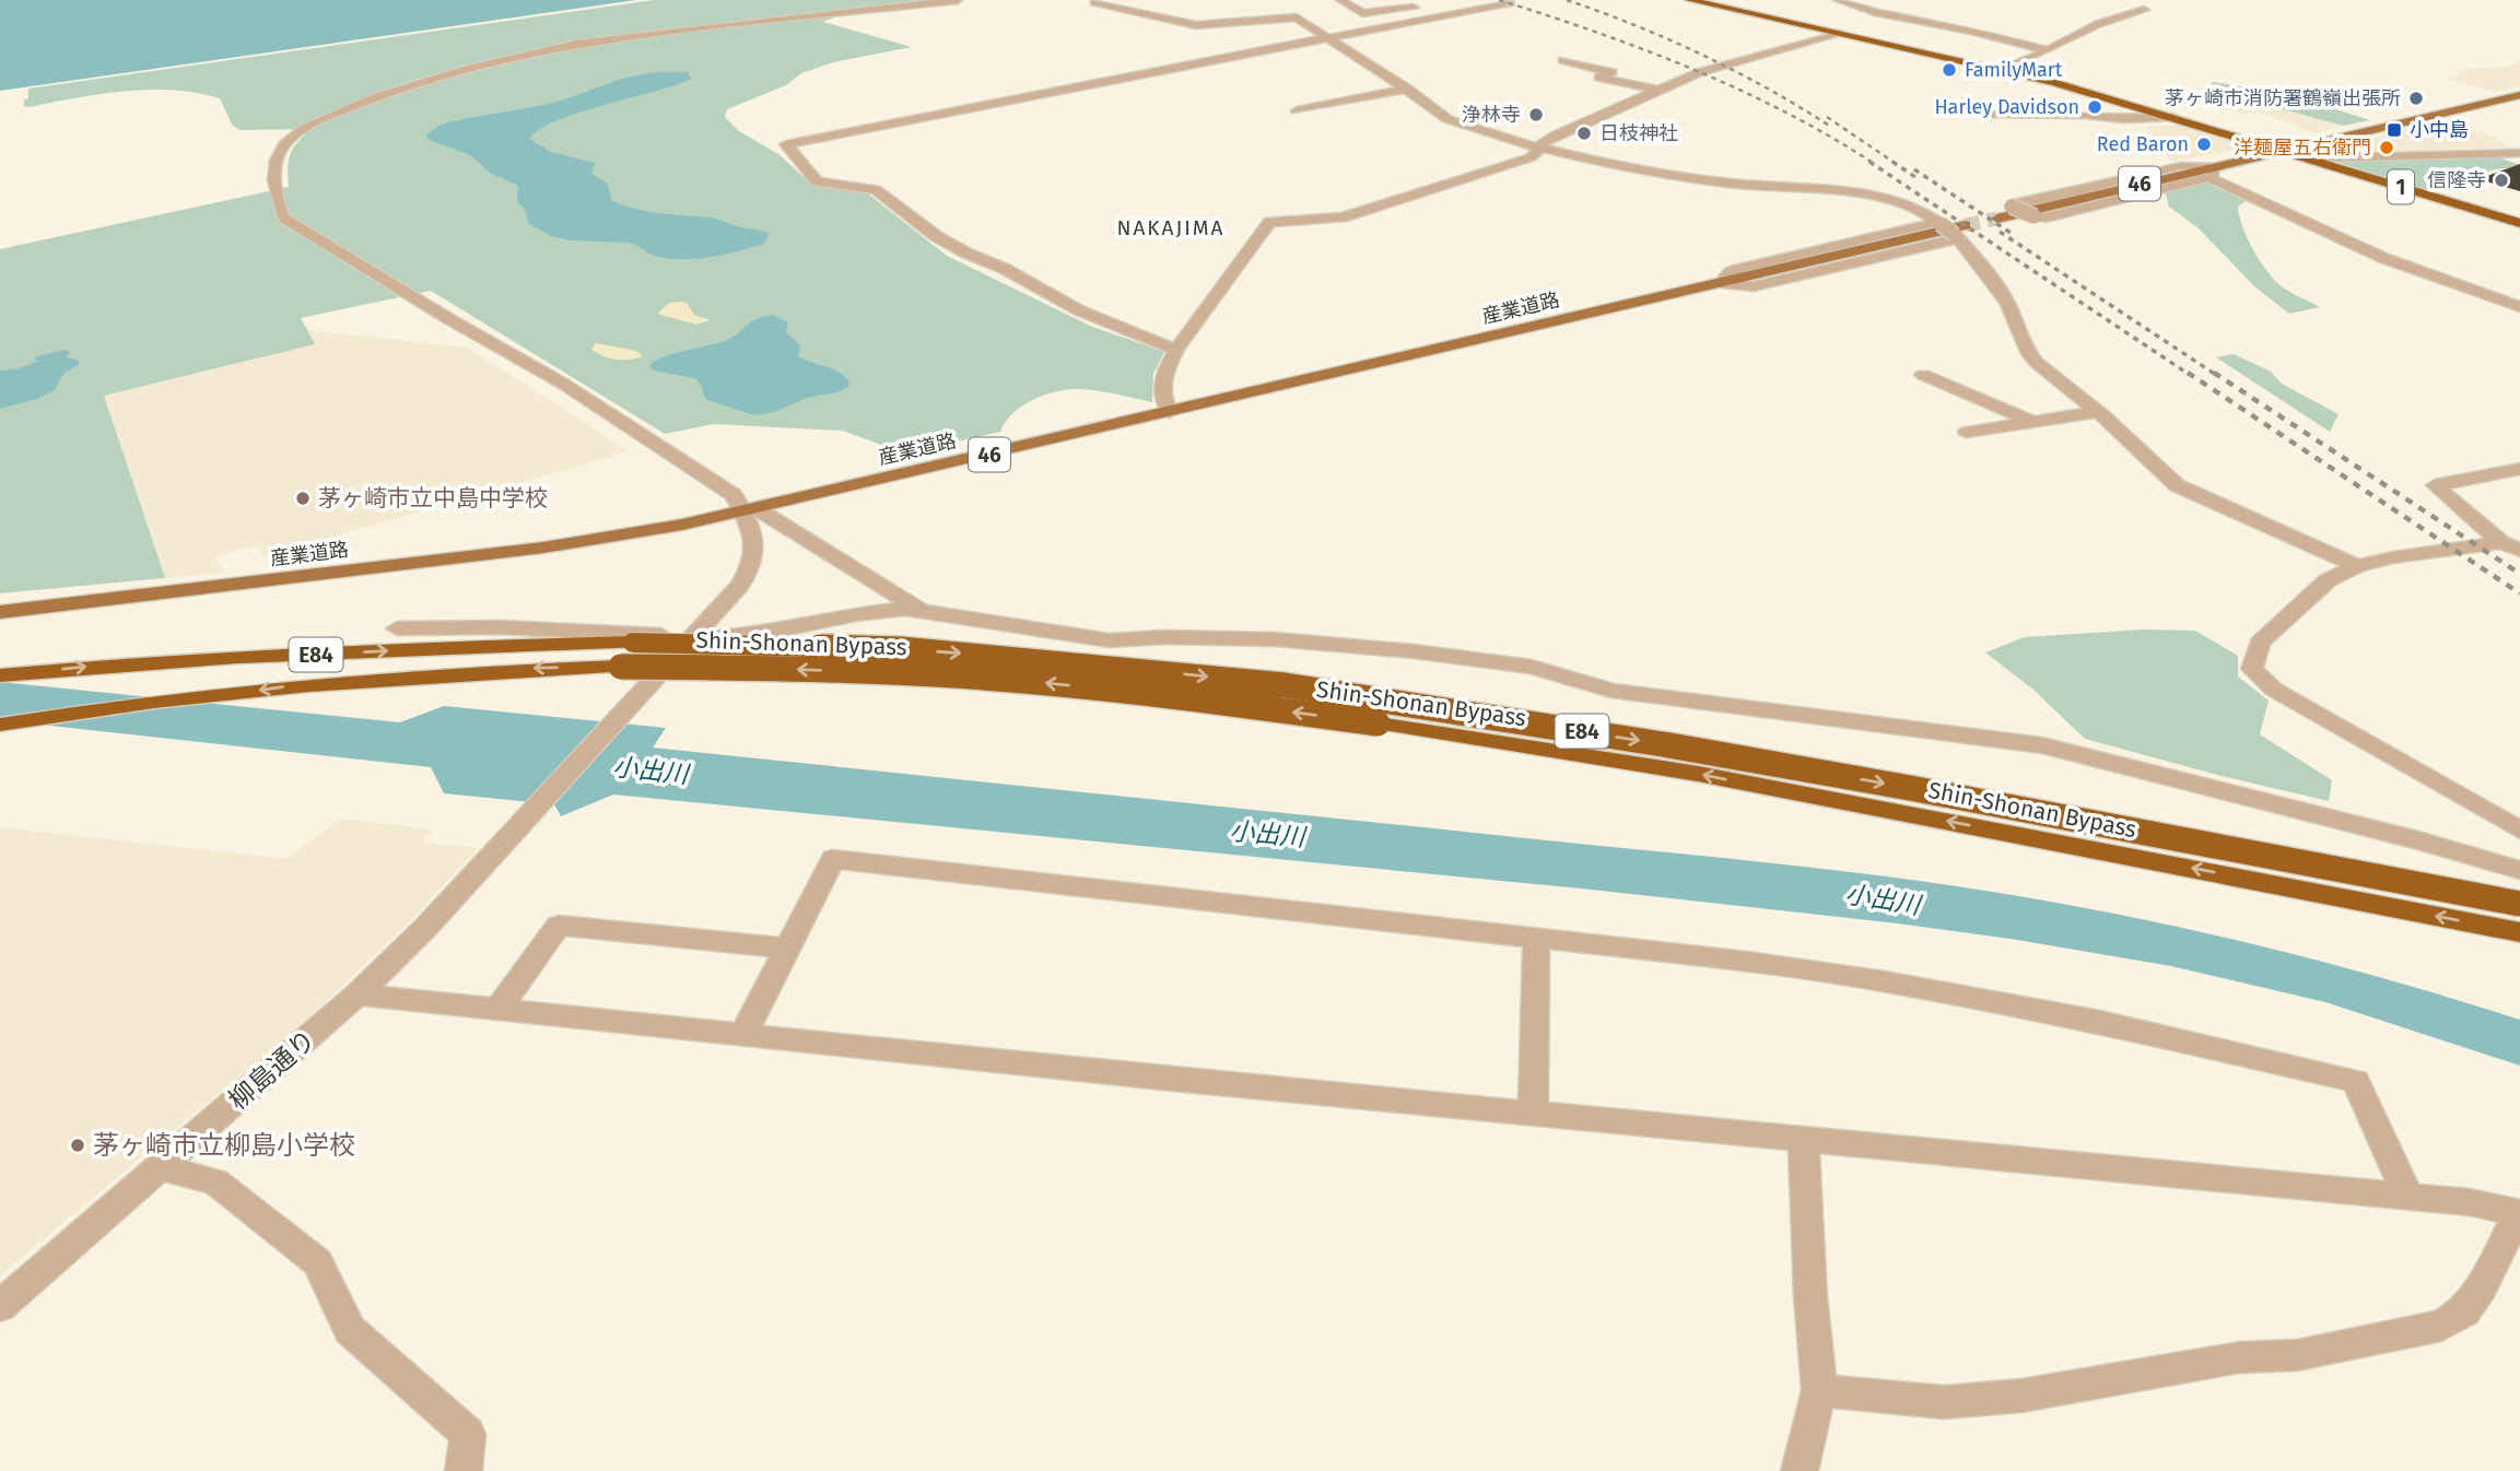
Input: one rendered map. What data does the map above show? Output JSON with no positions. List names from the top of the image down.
{
  "streets": {
    "highway": ["1", "Shin-Shonan Bypass", "E84"],
    "main road": ["46", "産業道路"],
    "street": ["柳島通り"]
  },
  "crossings": [
    ["46", "1"]
  ],
  "districts": ["NAKAJIMA"],
  "water": ["小出川"],
  "places": {
    "other": [
      "FamilyMart",
      "茅ヶ崎市消防署鶴嶺出張所",
      "Harley Davidson",
      "浄林寺",
      "日枝神社",
      "Red Baron",
      "洋麺屋五右衛門",
      "信隆寺",
      "茅ヶ崎市立中島中学校",
      "茅ヶ崎市立柳島小学校"
    ],
    "transit": ["小中島"]
  }
}
